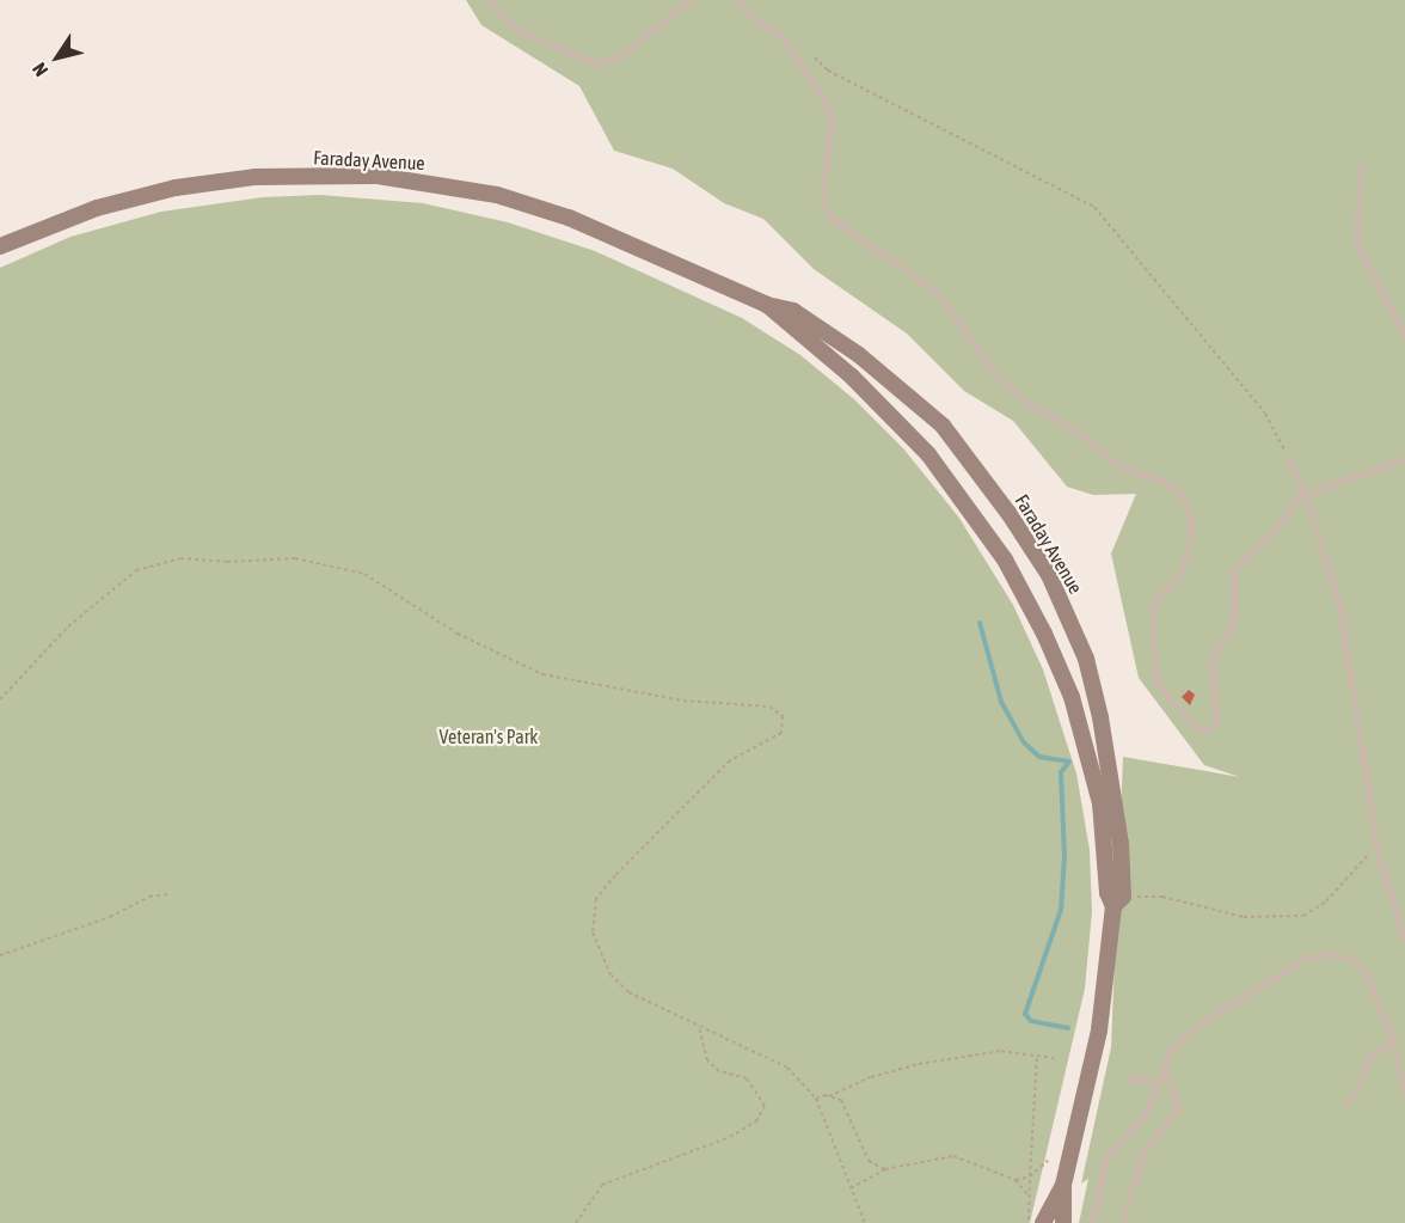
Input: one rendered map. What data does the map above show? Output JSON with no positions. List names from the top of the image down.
{
  "streets": {
    "main road": ["Faraday Avenue"]
  },
  "parks": ["Veteran's Park"],
  "north": "bottom left"
}
